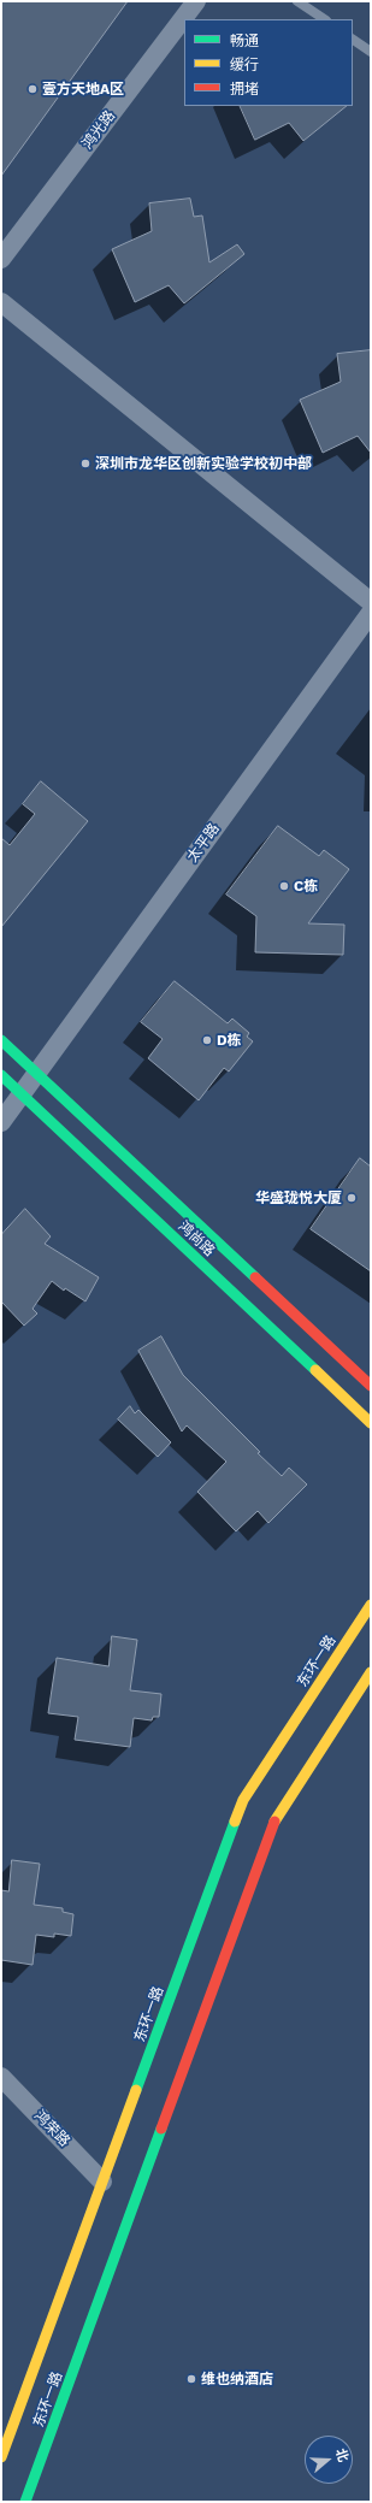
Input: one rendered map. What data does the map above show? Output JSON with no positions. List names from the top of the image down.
{
  "streets": {
    "main road": ["鸿尚路", "东环一路"],
    "street": ["鸿光路", "太平路", "鸿荣路"]
  },
  "crossings": [
    ["太平路", "鸿尚路"],
    ["东环一路", "鸿荣路"]
  ],
  "places": [
    "壹方天地A区",
    "深圳市龙华区创新实验学校初中部",
    "C栋",
    "D栋",
    "华盛珑悦大厦",
    "维也纳酒店"
  ],
  "legend": ["畅通", "缓行", "拥堵"],
  "north": "right"
}
